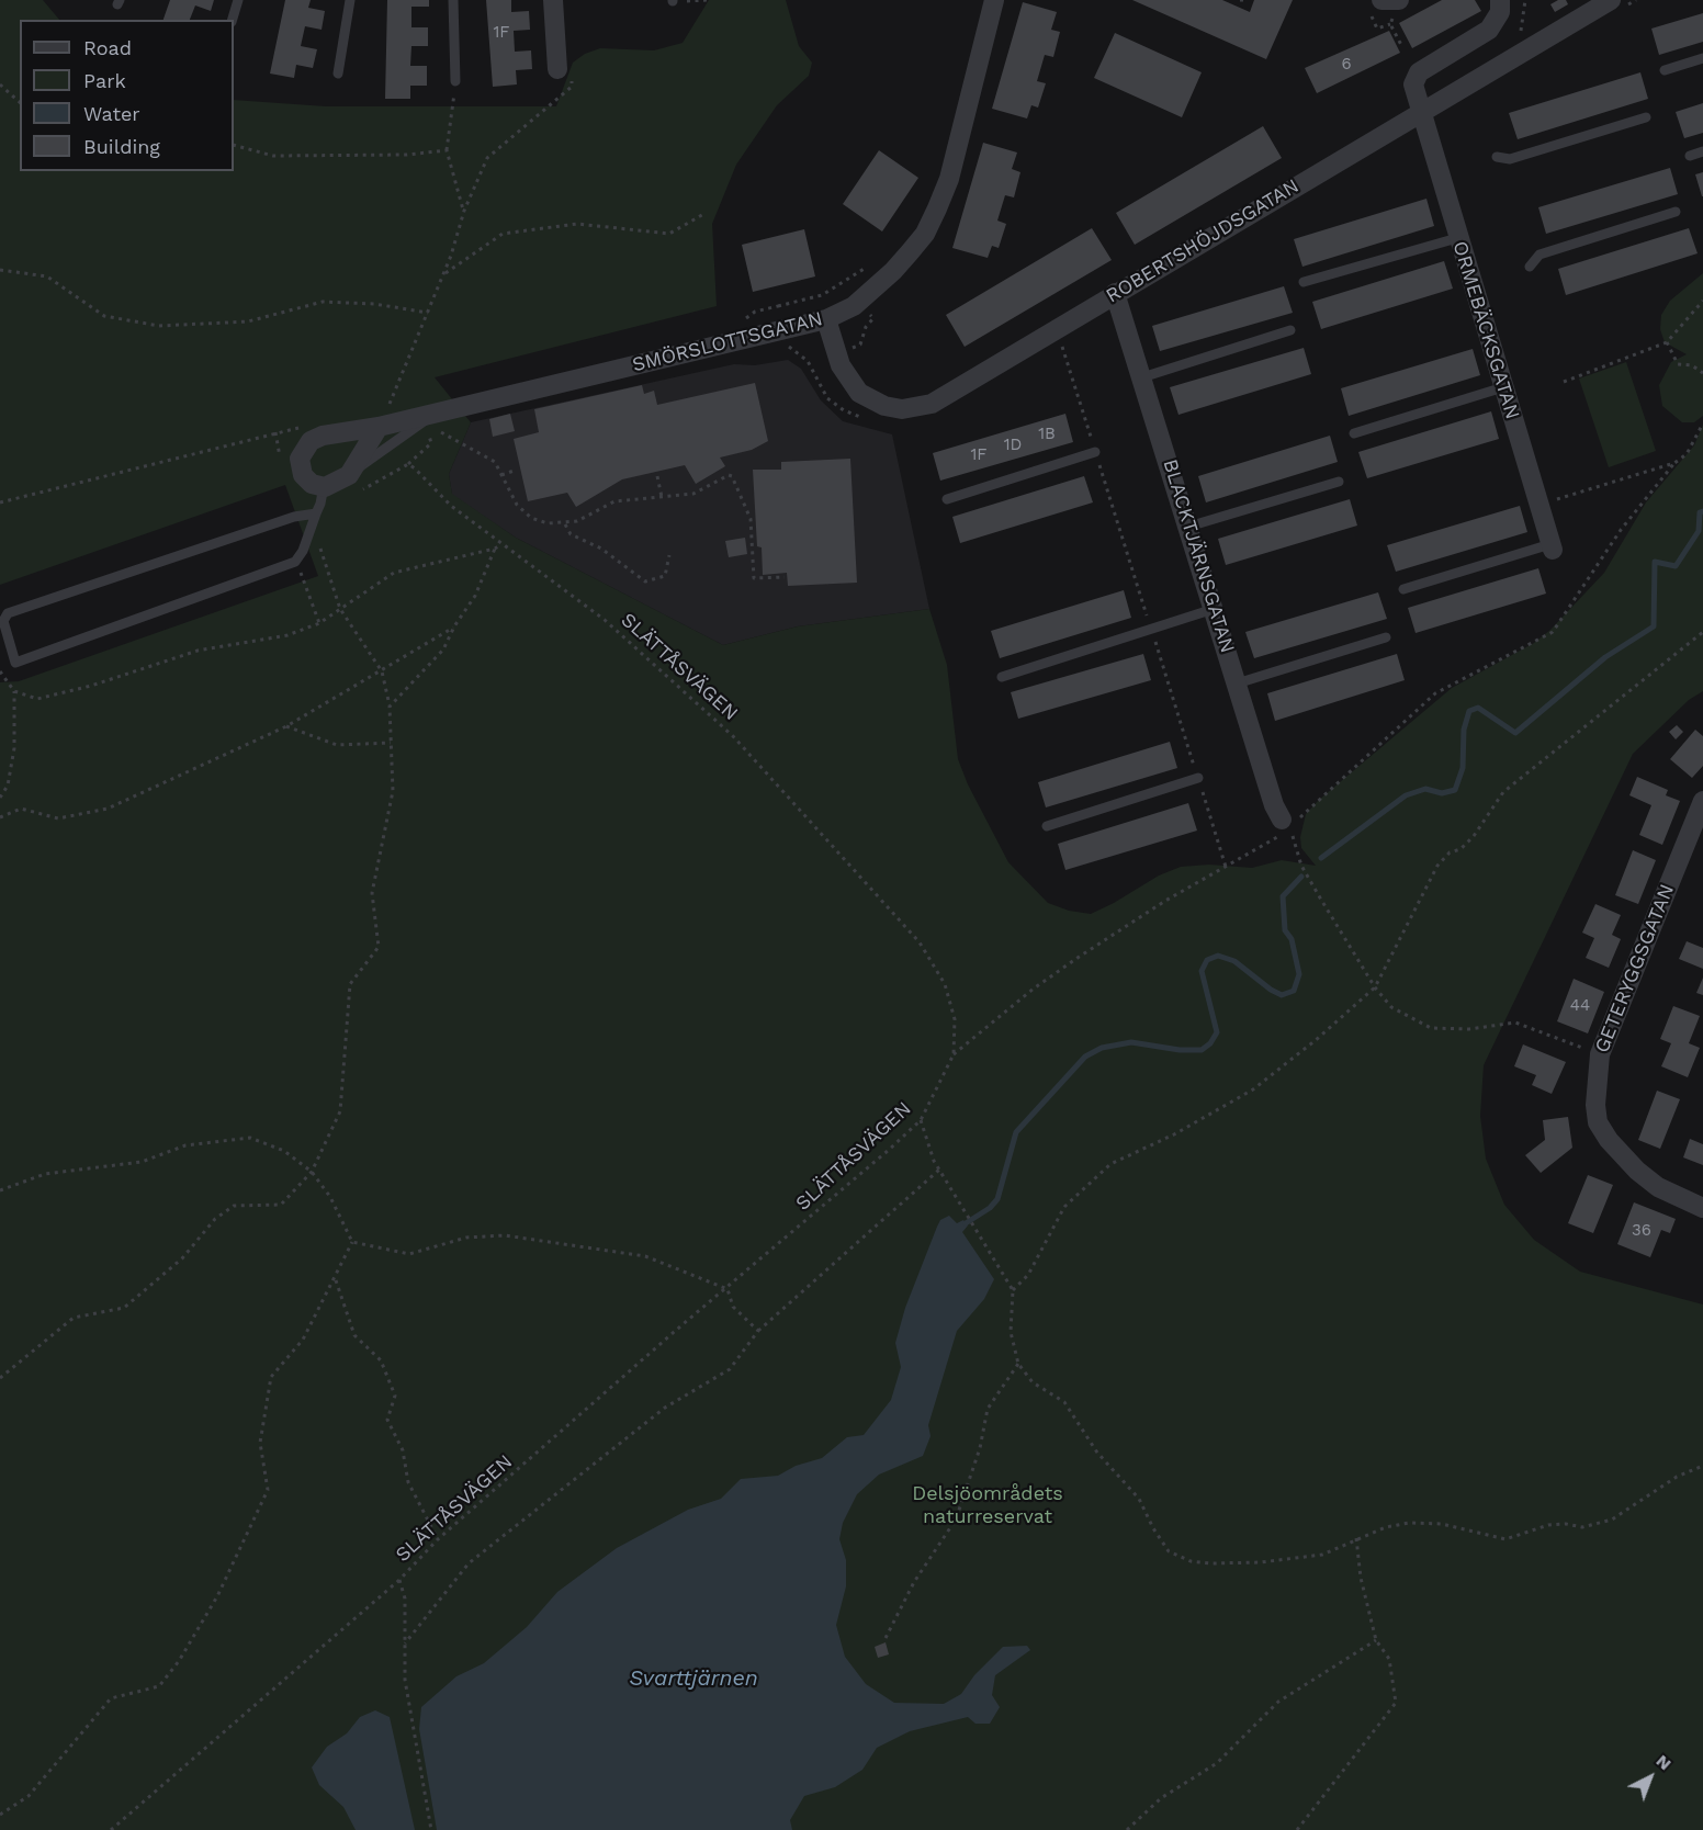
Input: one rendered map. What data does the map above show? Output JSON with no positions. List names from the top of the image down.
{
  "streets": {
    "street": [
      "ROBERTSHÖJDSGATAN",
      "ORMEBÄCKSGATAN",
      "SMÖRSLOTTSGATAN",
      "BLACKTJÄRNSGATAN",
      "GETERYGGSGATAN"
    ],
    "path": ["SLÄTTÅSVÄGEN"]
  },
  "crossings": [
    ["ROBERTSHÖJDSGATAN", "ORMEBÄCKSGATAN"],
    ["ROBERTSHÖJDSGATAN", "SMÖRSLOTTSGATAN"],
    ["ROBERTSHÖJDSGATAN", "BLACKTJÄRNSGATAN"]
  ],
  "water": ["Svarttjärnen"],
  "parks": ["Delsjöområdets naturreservat"],
  "house_numbers": [
    "1F",
    "6",
    "1B",
    "1D",
    "1F",
    "44",
    "36"
  ],
  "legend": [
    "Road",
    "Park",
    "Water",
    "Building"
  ],
  "north": "top right"
}
